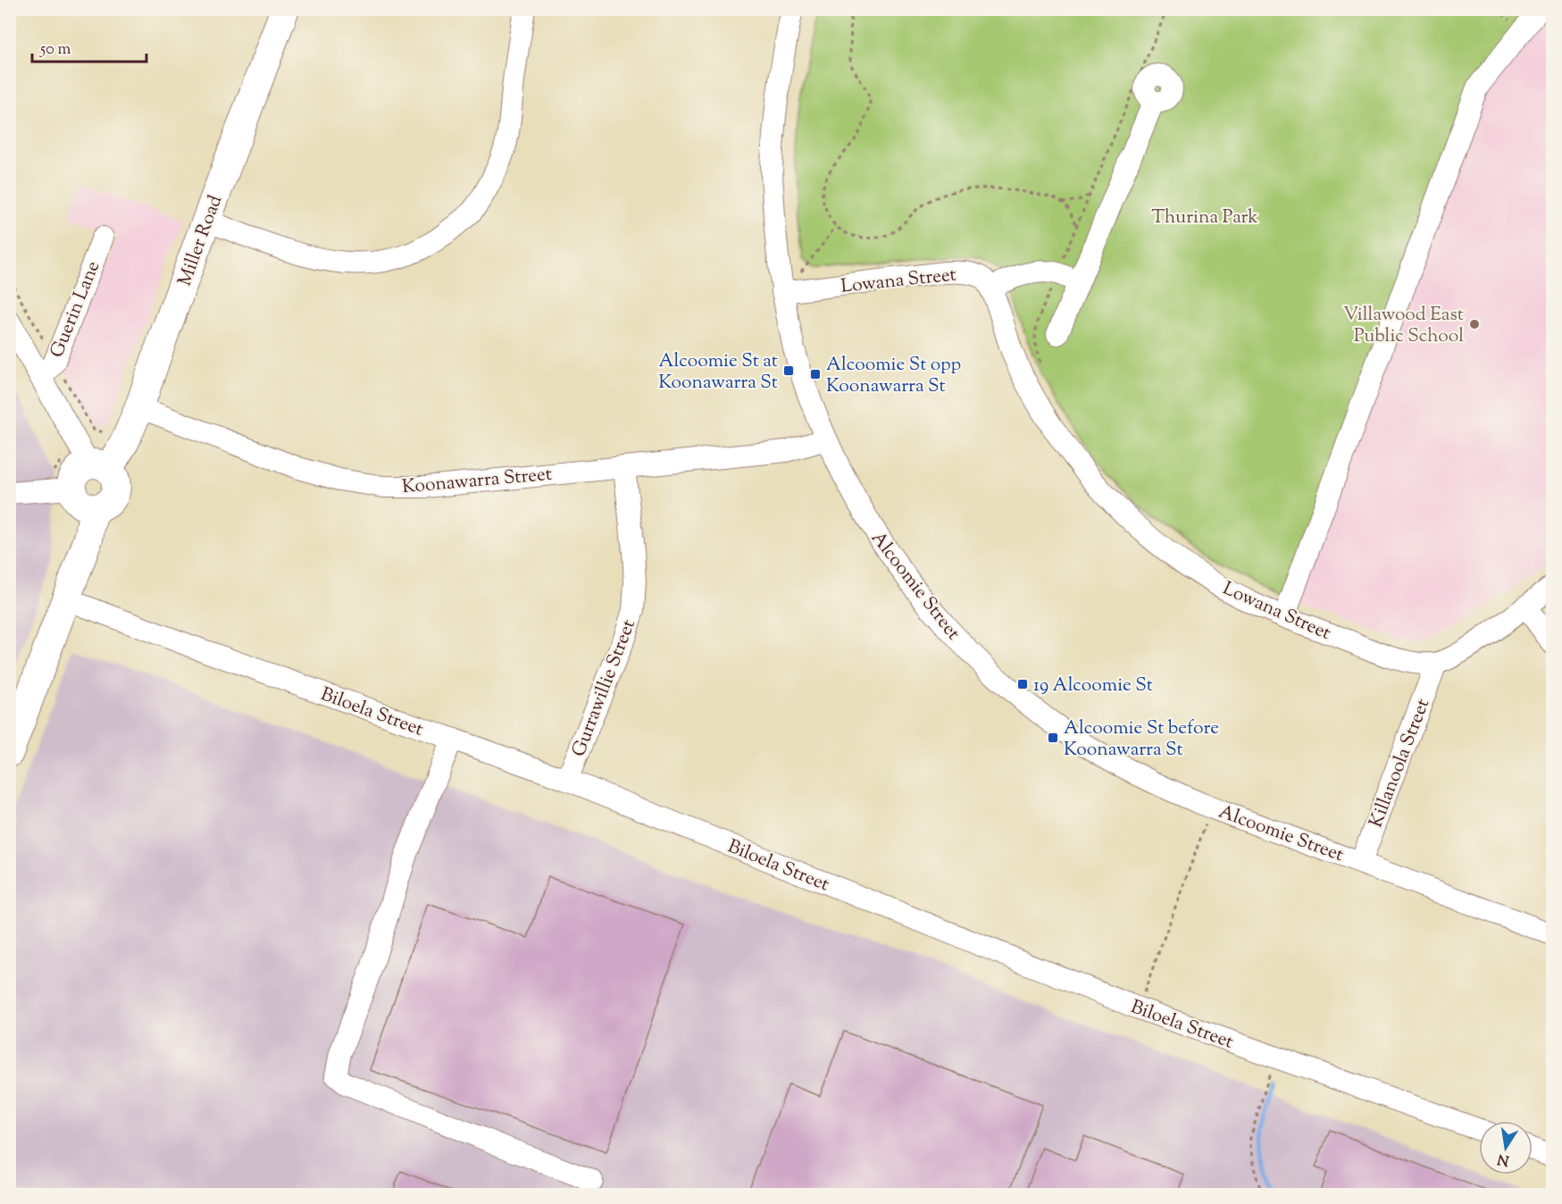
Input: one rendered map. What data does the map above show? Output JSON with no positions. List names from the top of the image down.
{
  "streets": {
    "main road": ["Miller Road"],
    "street": [
      "Lowana Street",
      "Guerin Lane",
      "Koonawarra Street",
      "Alcoomie Street",
      "Gurrawillie Street",
      "Biloela Street",
      "Killanoola Street"
    ]
  },
  "crossings": [
    ["Miller Road", "Koonawarra Street"],
    ["Lowana Street", "Alcoomie Street"],
    ["Lowana Street", "Killanoola Street"],
    ["Koonawarra Street", "Alcoomie Street"],
    ["Koonawarra Street", "Gurrawillie Street"],
    ["Alcoomie Street", "Killanoola Street"],
    ["Gurrawillie Street", "Biloela Street"]
  ],
  "parks": ["Thurina Park"],
  "places": {
    "other": ["Villawood East Public School"],
    "transit": [
      "Alcoomie St at Koonawarra St",
      "Alcoomie St opp Koonawarra St",
      "19 Alcoomie St",
      "Alcoomie St before Koonawarra St"
    ]
  },
  "scale_bar": "50 m",
  "north": "bottom"
}
